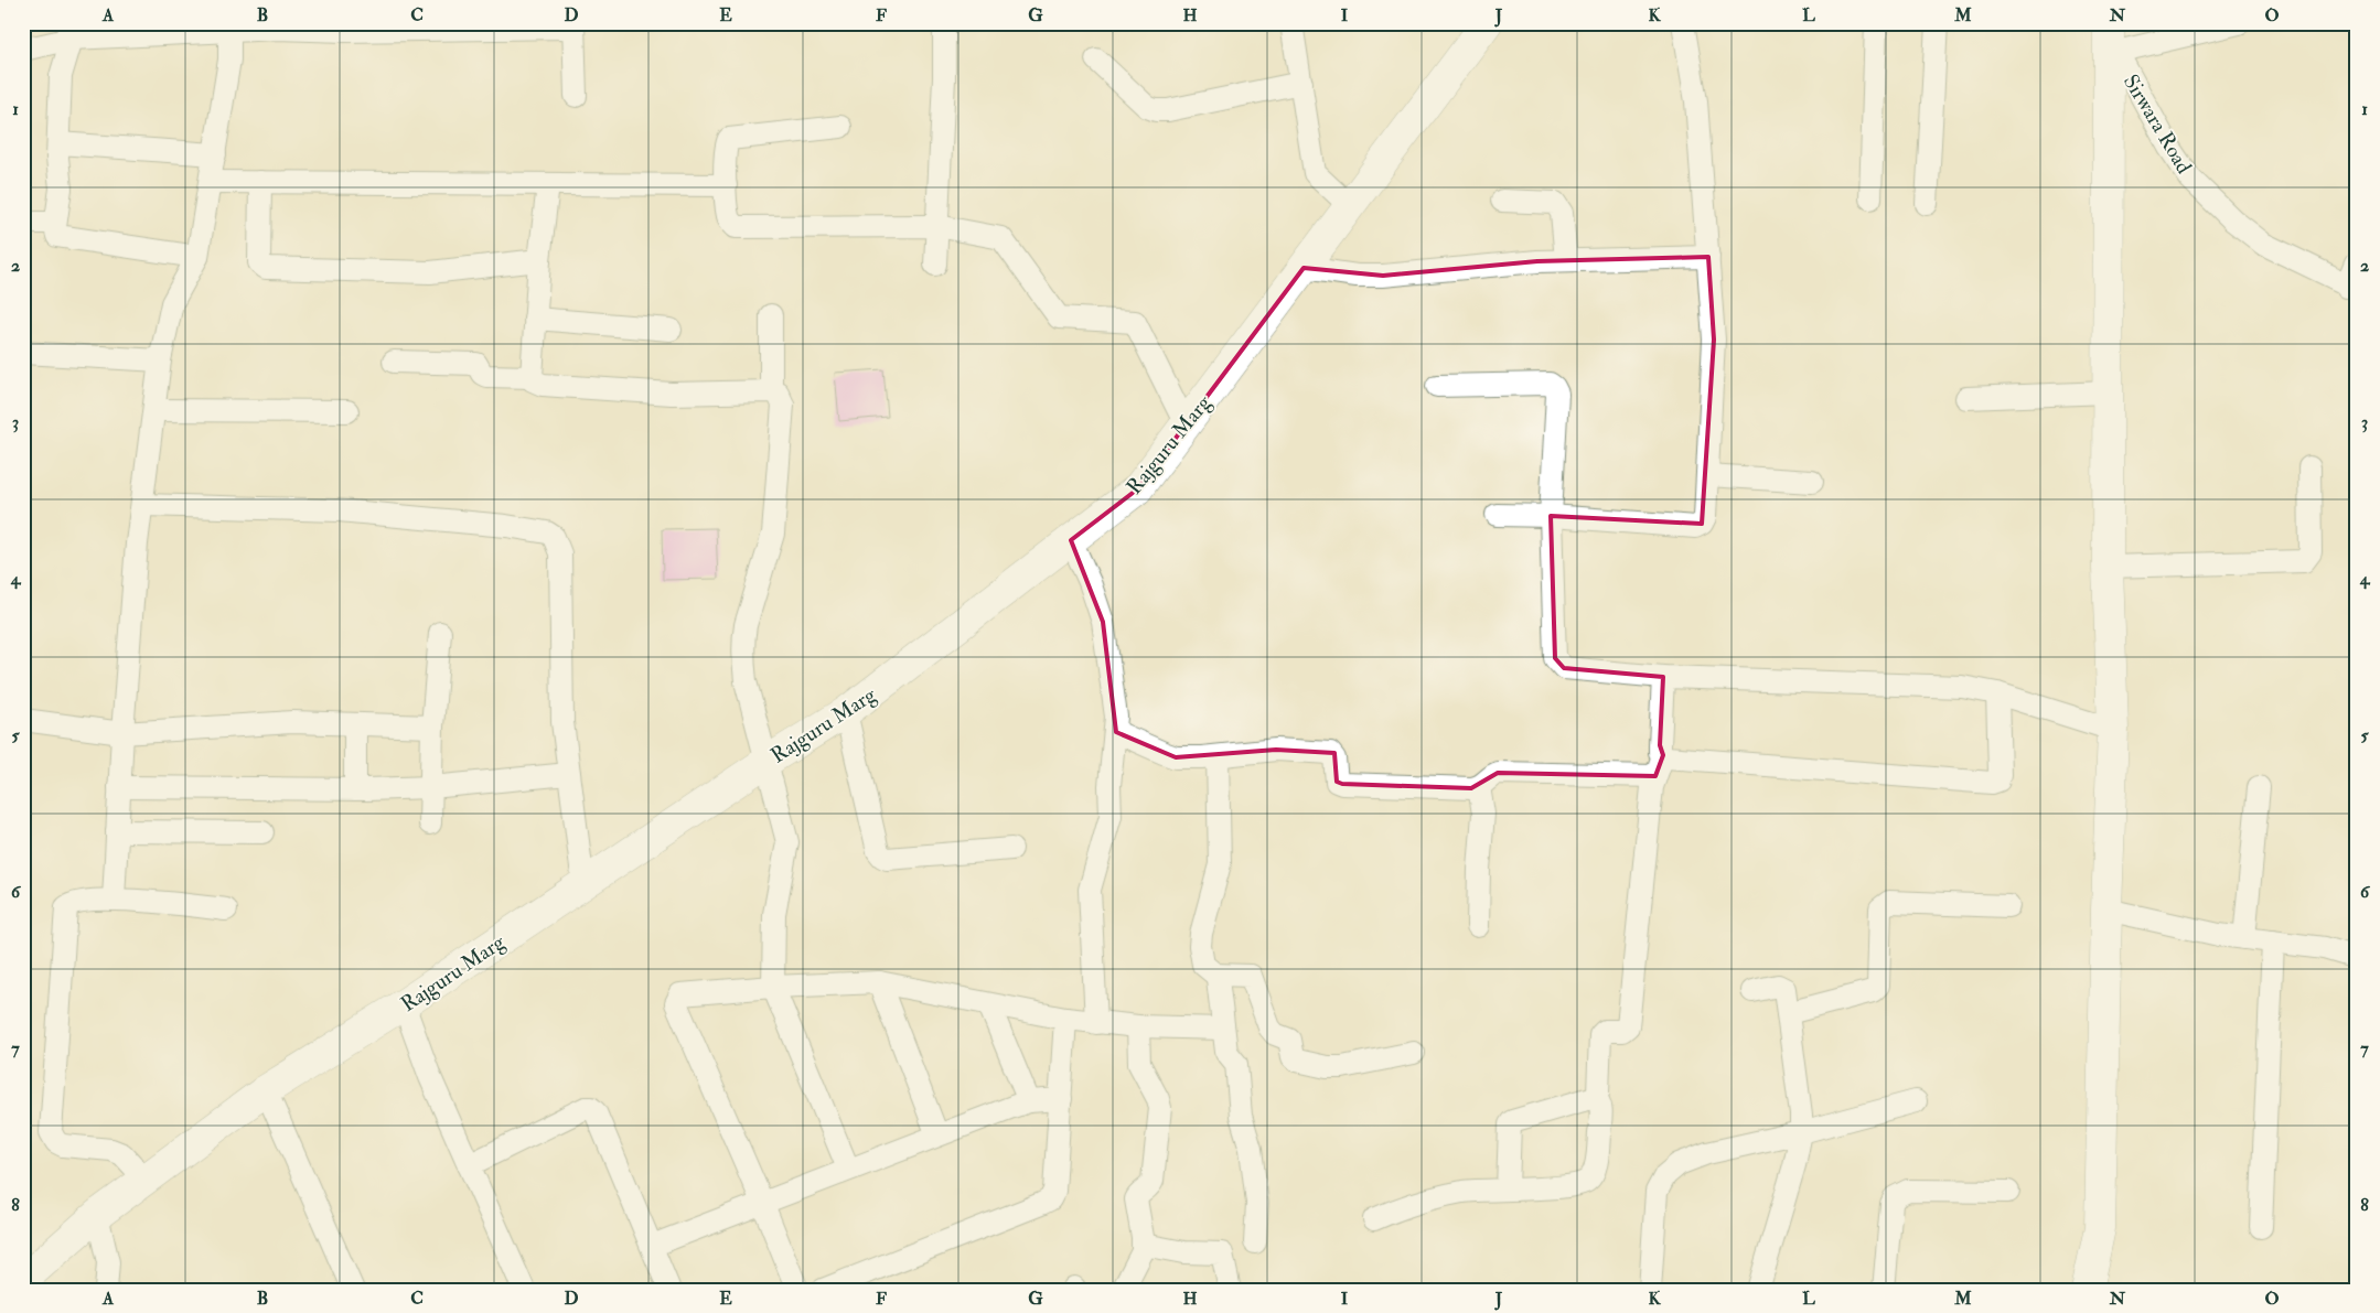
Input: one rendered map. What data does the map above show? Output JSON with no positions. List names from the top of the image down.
{
  "streets": {
    "street": ["Sirwara Road", "Rajguru Marg"]
  },
  "grid": {
    "columns": [
      "A",
      "B",
      "C",
      "D",
      "E",
      "F",
      "G",
      "H",
      "I",
      "J",
      "K",
      "L",
      "M",
      "N",
      "O"
    ],
    "rows": [
      "1",
      "2",
      "3",
      "4",
      "5",
      "6",
      "7",
      "8"
    ]
  }
}
